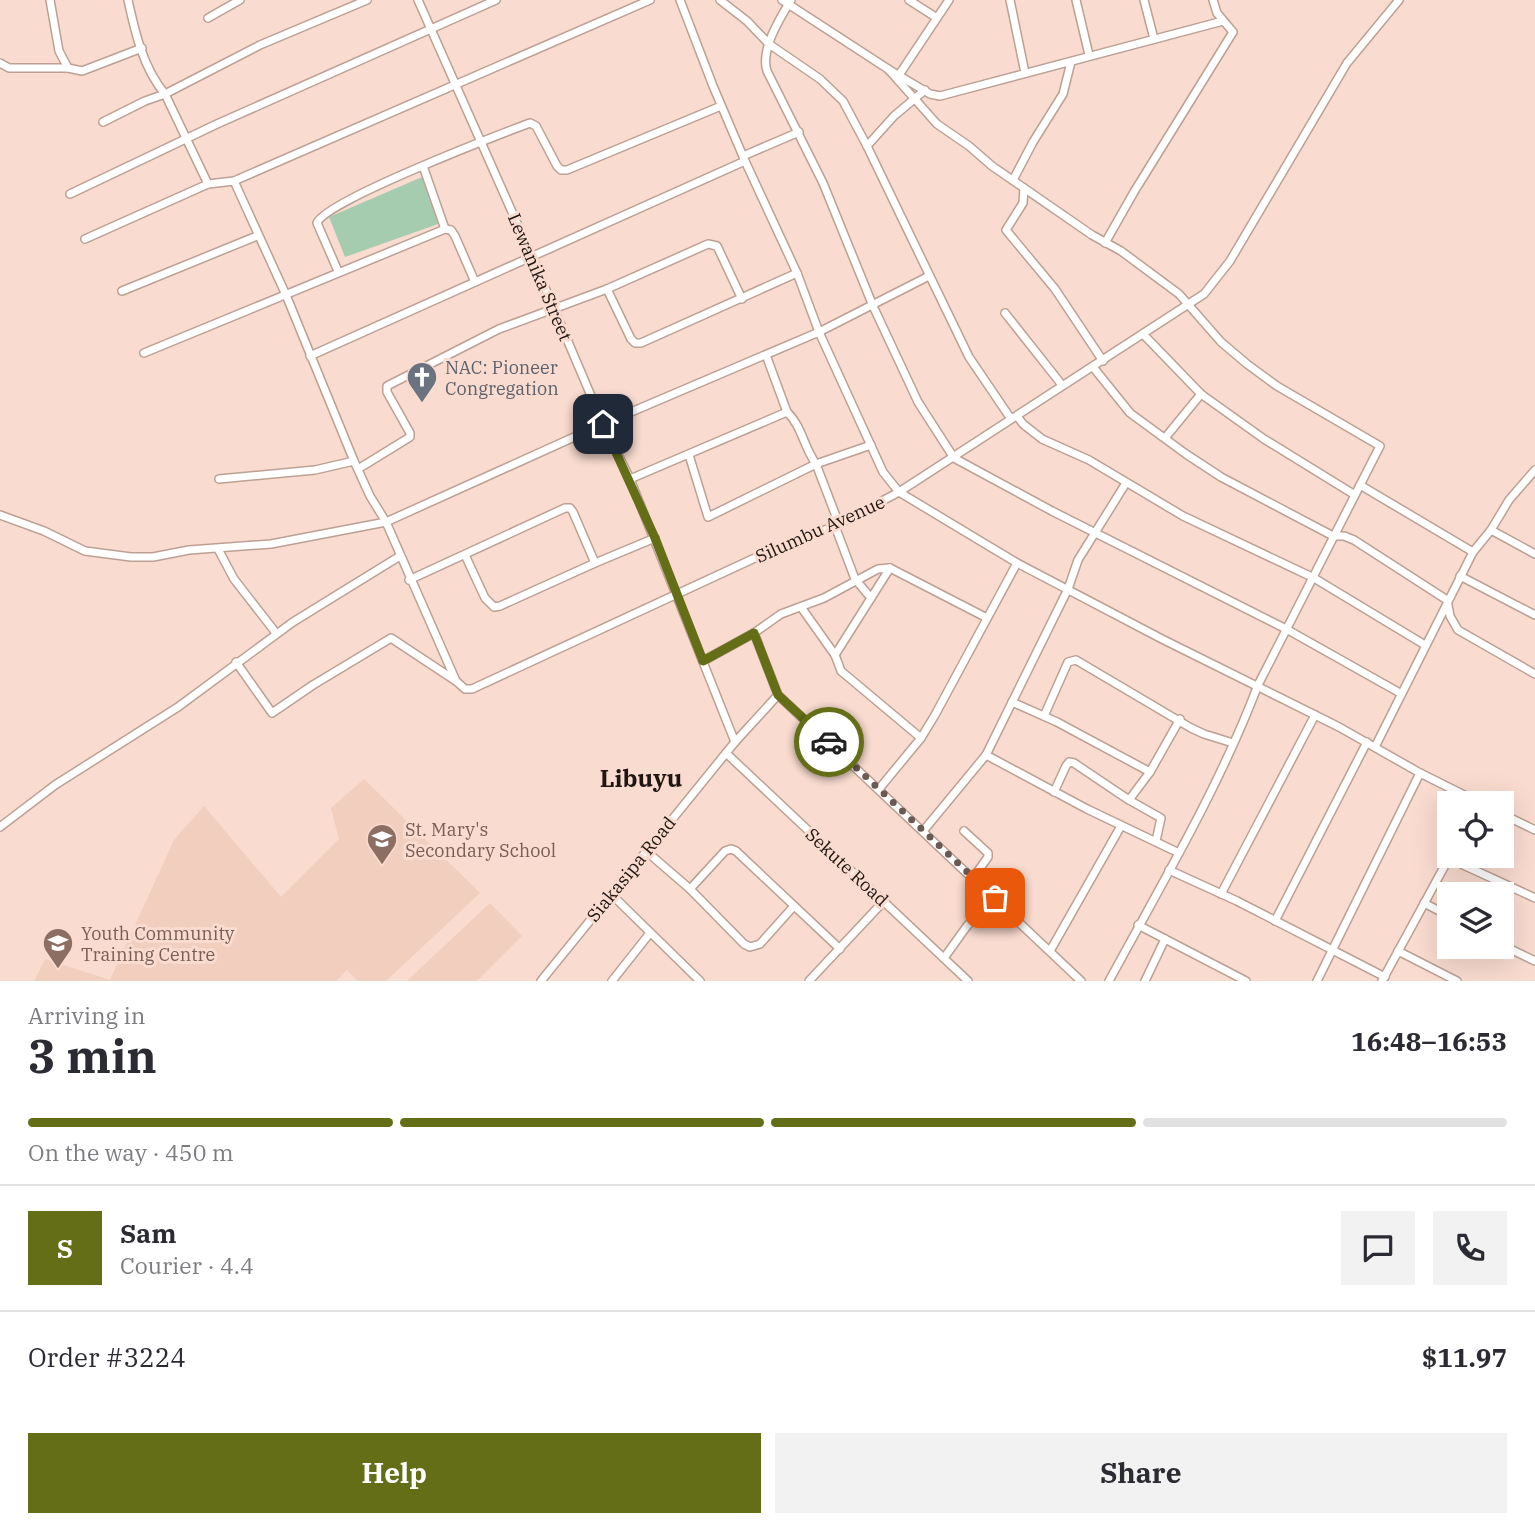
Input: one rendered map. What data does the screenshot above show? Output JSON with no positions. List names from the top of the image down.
{
  "streets": {
    "street": [
      "Lewanika Street",
      "Silumbu Avenue",
      "Sekute Road",
      "Siakasipa Road"
    ]
  },
  "crossings": [
    ["Lewanika Street", "Silumbu Avenue"],
    ["Lewanika Street", "Siakasipa Road"],
    ["Sekute Road", "Siakasipa Road"]
  ],
  "districts": ["Libuyu"],
  "places": {
    "church": ["NAC: Pioneer Congregation"],
    "school or university": ["St. Mary's Secondary School", "Youth Community Training Centre"]
  },
  "page": {
    "heading": ["3 min", "Arriving in", "16:48–16:53"],
    "panel": [
      "Sam",
      "Courier · 4.4",
      "Order #3224",
      "$11.97"
    ],
    "bar": "On the way · 450 m",
    "round": "S",
    "buttons": ["Help", "Share"]
  }
}
